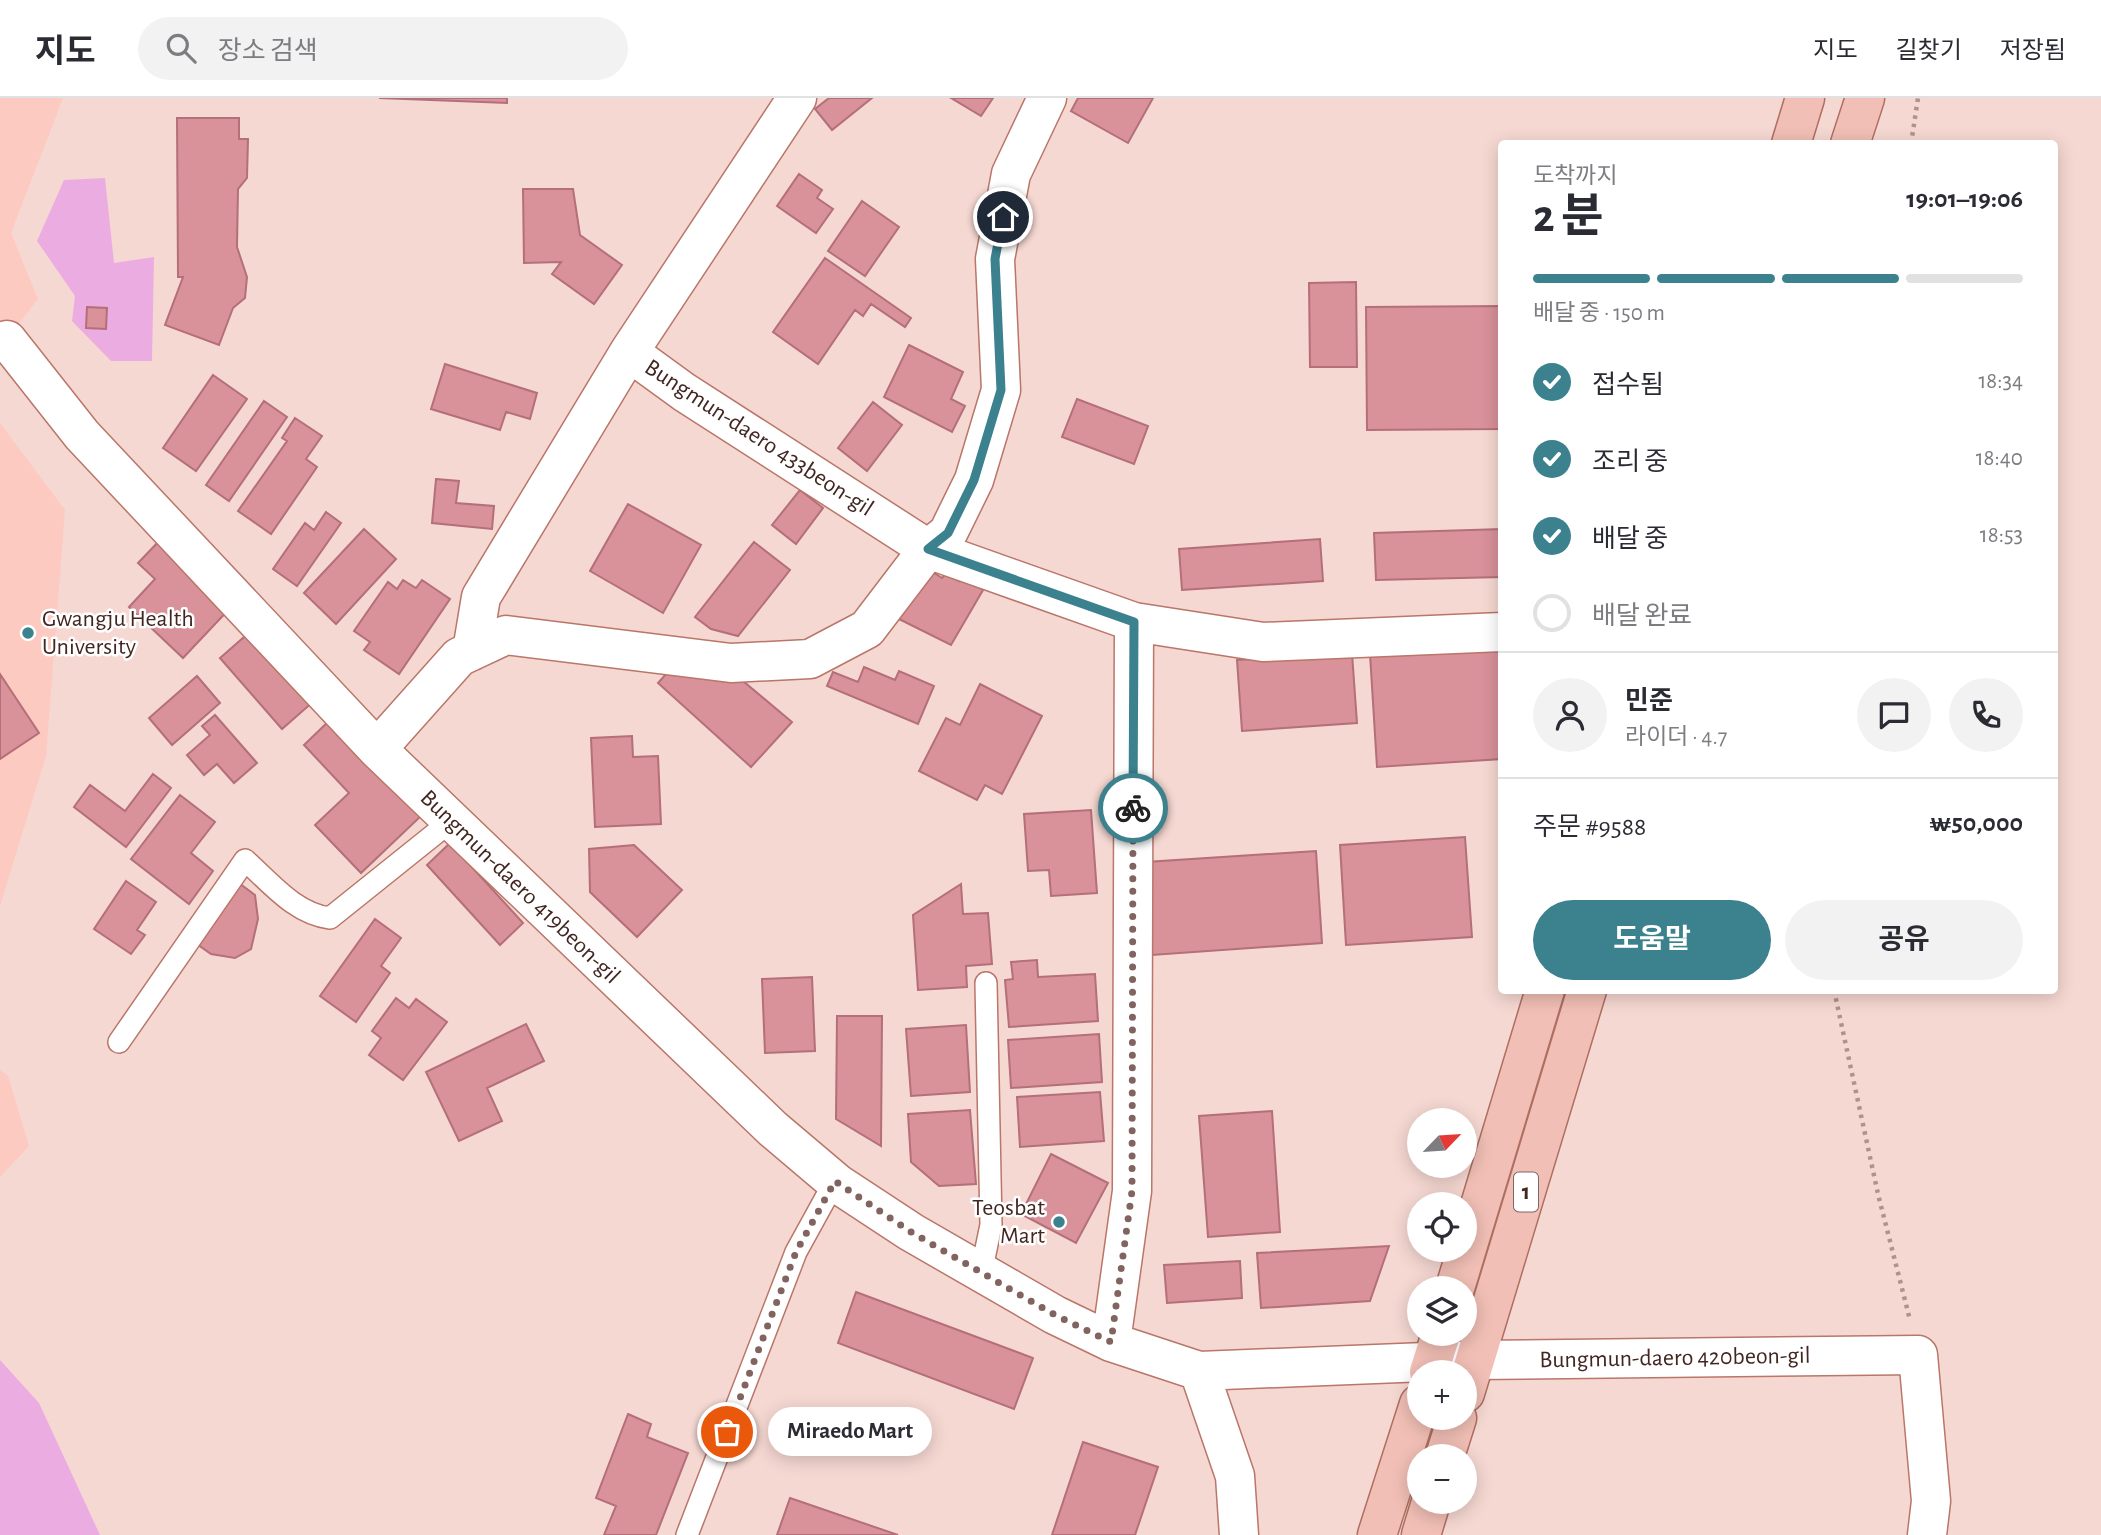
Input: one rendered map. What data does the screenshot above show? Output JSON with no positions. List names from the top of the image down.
{
  "streets": {
    "main road": ["1"],
    "street": ["Bungmun-daero 433beon-gil", "Bungmun-daero 419beon-gil", "Bungmun-daero 420beon-gil"]
  },
  "places": ["Gwangju Health University", "Teosbat Mart", "Miraedo Mart"],
  "north": "top right",
  "page": {
    "header": "지도",
    "search": "장소 검색",
    "nav": ["지도", "길찾기", "저장됨"],
    "heading": ["2 분", "도착까지", "19:01–19:06"],
    "panel": [
      "민준",
      "라이더 · 4.7",
      "주문 #9588",
      "₩50,000"
    ],
    "bar": "배달 중 · 150 m",
    "list": [
      ["접수됨", "18:34"],
      ["조리 중", "18:40"],
      ["배달 중", "18:53"],
      "배달 완료"
    ],
    "buttons": ["도움말", "공유"],
    "map_buttons": ["+", "−"],
    "bubble": "Miraedo Mart"
  }
}
